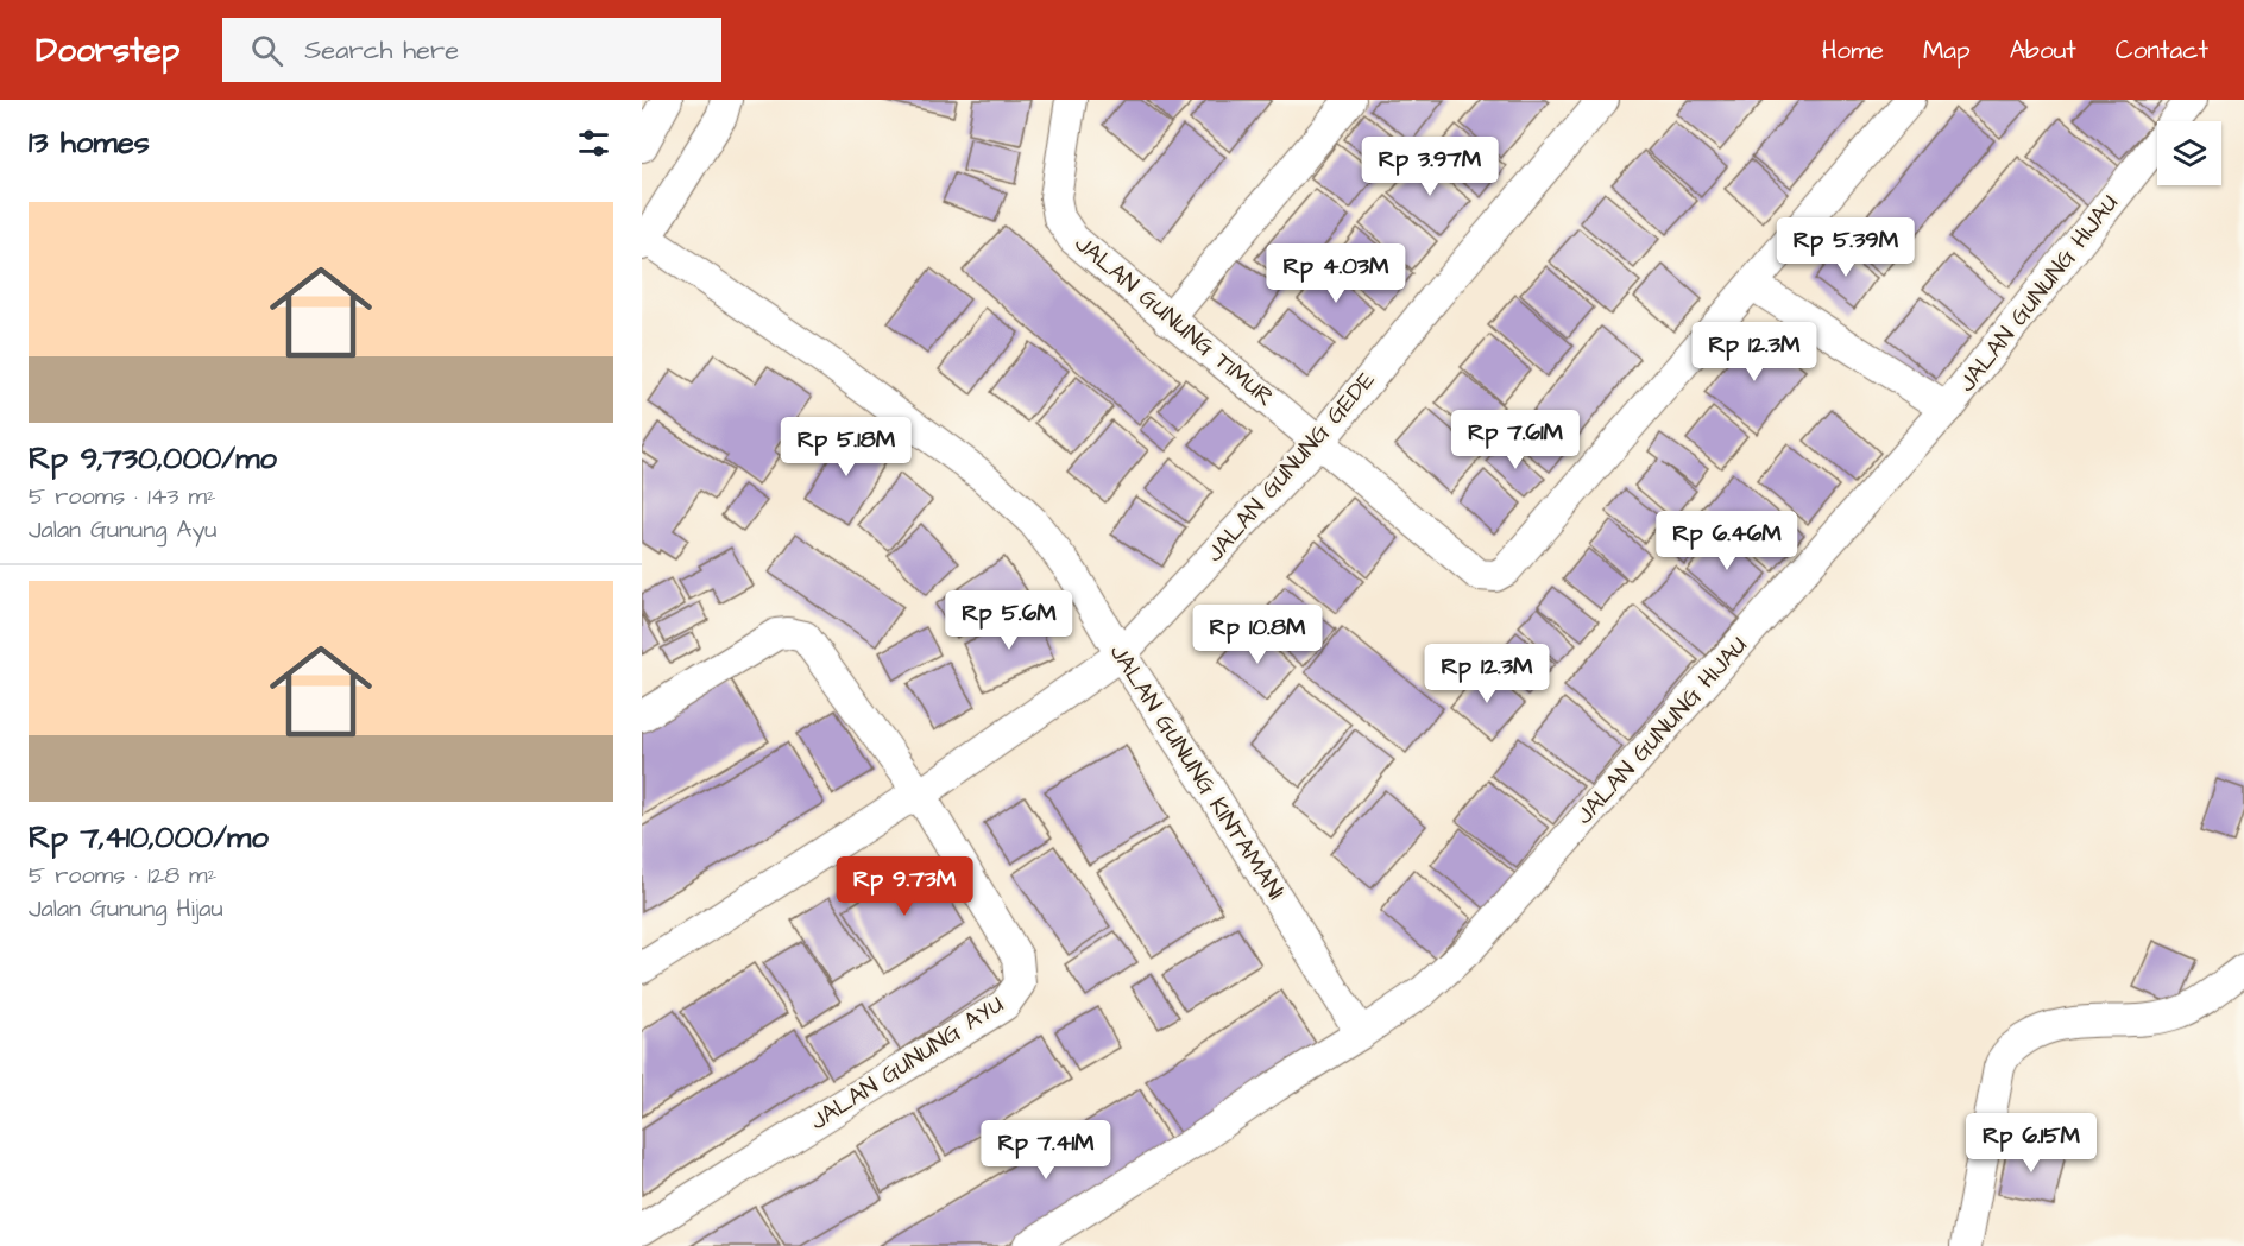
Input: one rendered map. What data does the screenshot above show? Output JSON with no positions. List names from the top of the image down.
{
  "streets": {
    "street": [
      "JALAN GUNUNG HIJAU",
      "JALAN GUNUNG TIMUR",
      "JALAN GUNUNG GEDE",
      "JALAN GUNUNG KINTAMANI",
      "JALAN GUNUNG AYU"
    ]
  },
  "crossings": [
    ["JALAN GUNUNG HIJAU", "JALAN GUNUNG KINTAMANI"],
    ["JALAN GUNUNG TIMUR", "JALAN GUNUNG GEDE"],
    ["JALAN GUNUNG GEDE", "JALAN GUNUNG KINTAMANI"],
    ["JALAN GUNUNG GEDE", "JALAN GUNUNG AYU"]
  ],
  "page": {
    "header": "Doorstep",
    "search": "Search here",
    "nav": [
      "Home",
      "Map",
      "About",
      "Contact"
    ],
    "heading": "13 homes",
    "price": [
      "Rp 3.97M",
      "Rp 5.39M",
      "Rp 4.03M",
      "Rp 12.3M",
      "Rp 7.61M",
      "Rp 5.18M",
      "Rp 6.46M",
      "Rp 5.6M",
      "Rp 10.8M",
      "Rp 12.3M",
      "Rp 9.73M",
      "Rp 6.15M",
      "Rp 7.41M"
    ],
    "list": [
      {
        "name": "Rp 9,730,000/mo",
        "note": "5 rooms · 143 m² · Jalan Gunung Ayu"
      },
      {
        "name": "Rp 7,410,000/mo",
        "note": "5 rooms · 128 m² · Jalan Gunung Hijau"
      }
    ]
  }
}
